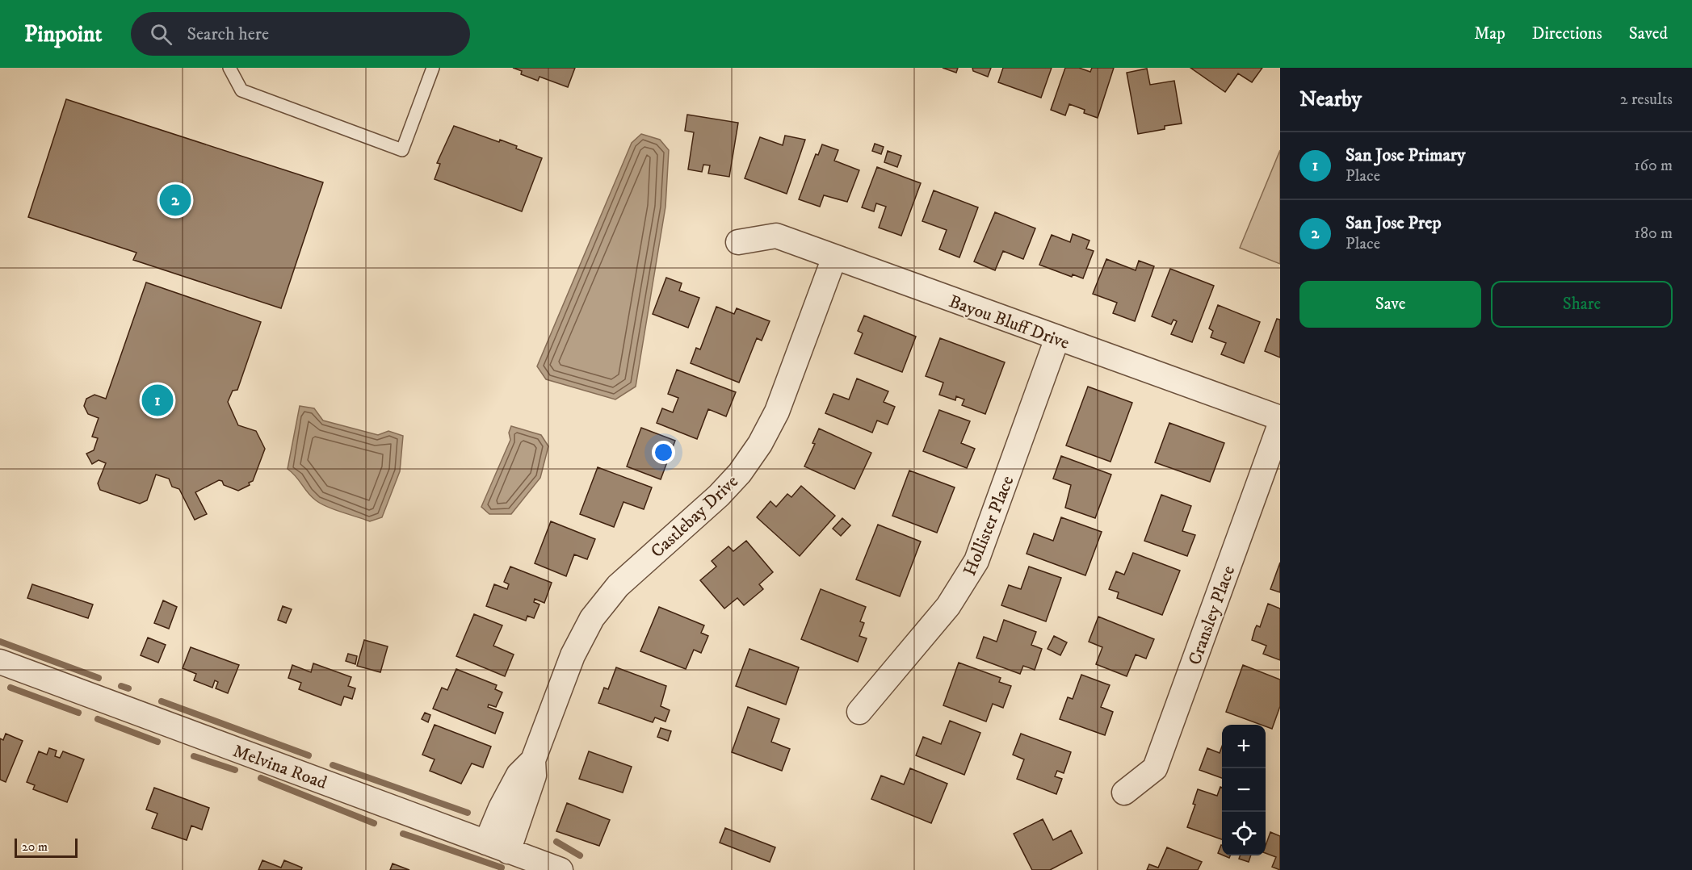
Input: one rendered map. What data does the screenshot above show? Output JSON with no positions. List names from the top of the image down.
{
  "streets": {
    "street": [
      "Bayou Bluff Drive",
      "Castlebay Drive",
      "Hollister Place",
      "Cransley Place",
      "Melvina Road"
    ]
  },
  "crossings": [
    ["Bayou Bluff Drive", "Castlebay Drive"],
    ["Bayou Bluff Drive", "Hollister Place"],
    ["Castlebay Drive", "Melvina Road"]
  ],
  "scale_bar": "20 m",
  "page": {
    "header": "Pinpoint",
    "search": "Search here",
    "nav": ["Map", "Directions", "Saved"],
    "heading": ["Nearby", "2 results"],
    "list": [
      {
        "mark": "1",
        "name": "San Jose Primary",
        "note": "Place",
        "value": "160 m"
      },
      {
        "mark": "2",
        "name": "San Jose Prep",
        "note": "Place",
        "value": "180 m"
      }
    ],
    "pins": ["2", "1"],
    "buttons": ["Save", "Share"],
    "map_buttons": ["+", "−"],
    "scale": "20 m"
  }
}
